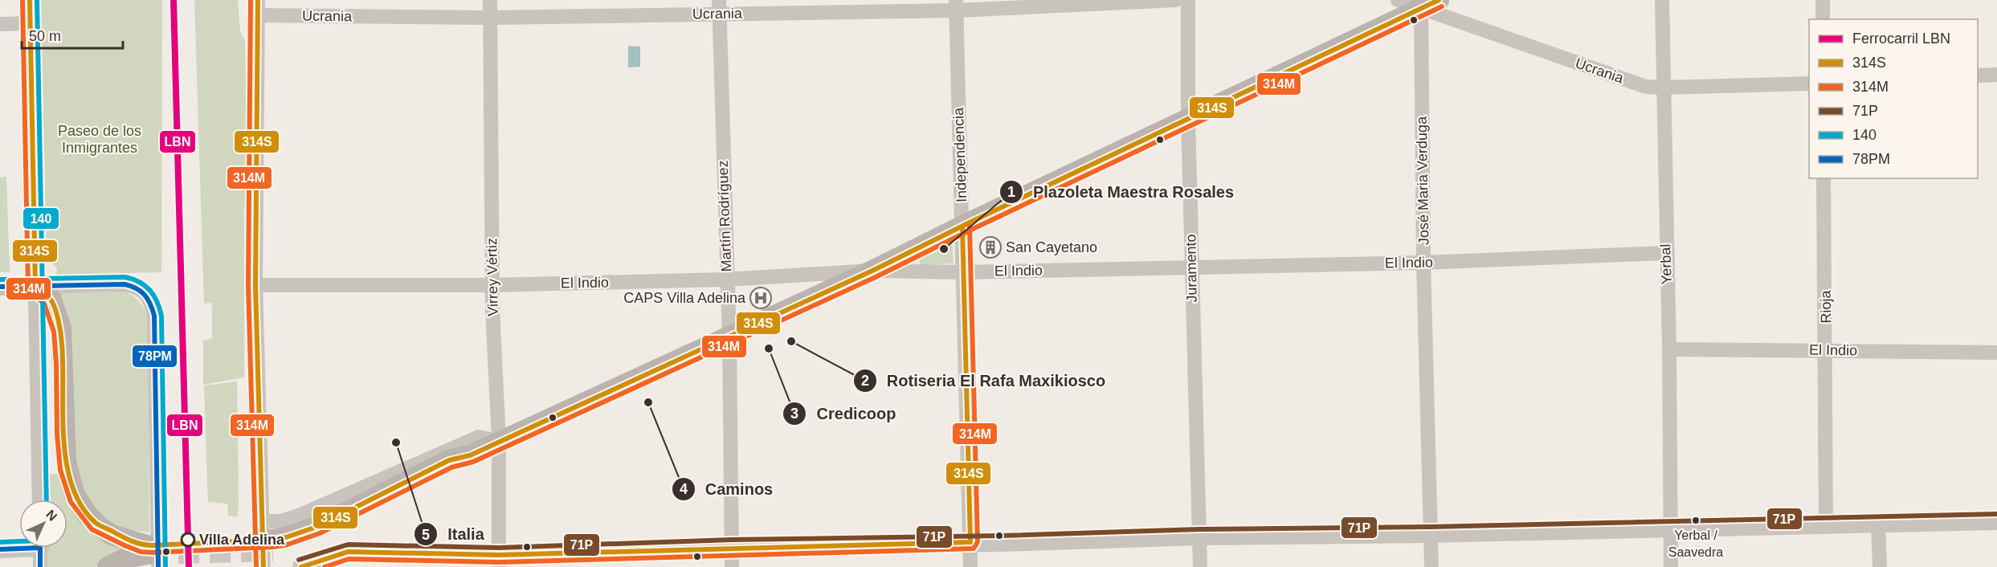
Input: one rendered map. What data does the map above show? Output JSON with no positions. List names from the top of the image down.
{
  "streets": {
    "street": [
      "Ucrania",
      "Independencia",
      "José Maria Verduga",
      "Martín Rodríguez",
      "El Indio",
      "Yerbal",
      "Juramento",
      "Virrey Vértiz",
      "Rioja"
    ]
  },
  "crossings": [
    ["Ucrania", "Independencia"],
    ["Ucrania", "José Maria Verduga"],
    ["Ucrania", "Martín Rodríguez"],
    ["Ucrania", "Yerbal"],
    ["Ucrania", "Virrey Vértiz"],
    ["Independencia", "El Indio"],
    ["José Maria Verduga", "El Indio"],
    ["Martín Rodríguez", "El Indio"],
    ["El Indio", "Yerbal"],
    ["El Indio", "Juramento"],
    ["El Indio", "Virrey Vértiz"],
    ["El Indio", "Rioja"]
  ],
  "parks": ["Paseo de los Inmigrantes"],
  "places": {
    "building": ["San Cayetano"],
    "other": [
      "Plazoleta Maestra Rosales",
      "Rotiseria El Rafa Maxikiosco",
      "Credicoop",
      "Caminos",
      "Italia",
      "Yerbal / Saavedra",
      "Villa Adelina"
    ],
    "hospital": ["CAPS Villa Adelina"]
  },
  "lines": [
    "rail line LBN",
    "transit line 314S",
    "transit line 314M",
    "transit line 140",
    "transit line 78PM",
    "transit line 71P"
  ],
  "legend": [
    "Ferrocarril LBN",
    "314S",
    "314M",
    "71P",
    "140",
    "78PM"
  ],
  "scale_bar": "50 m",
  "north": "top right"
}
